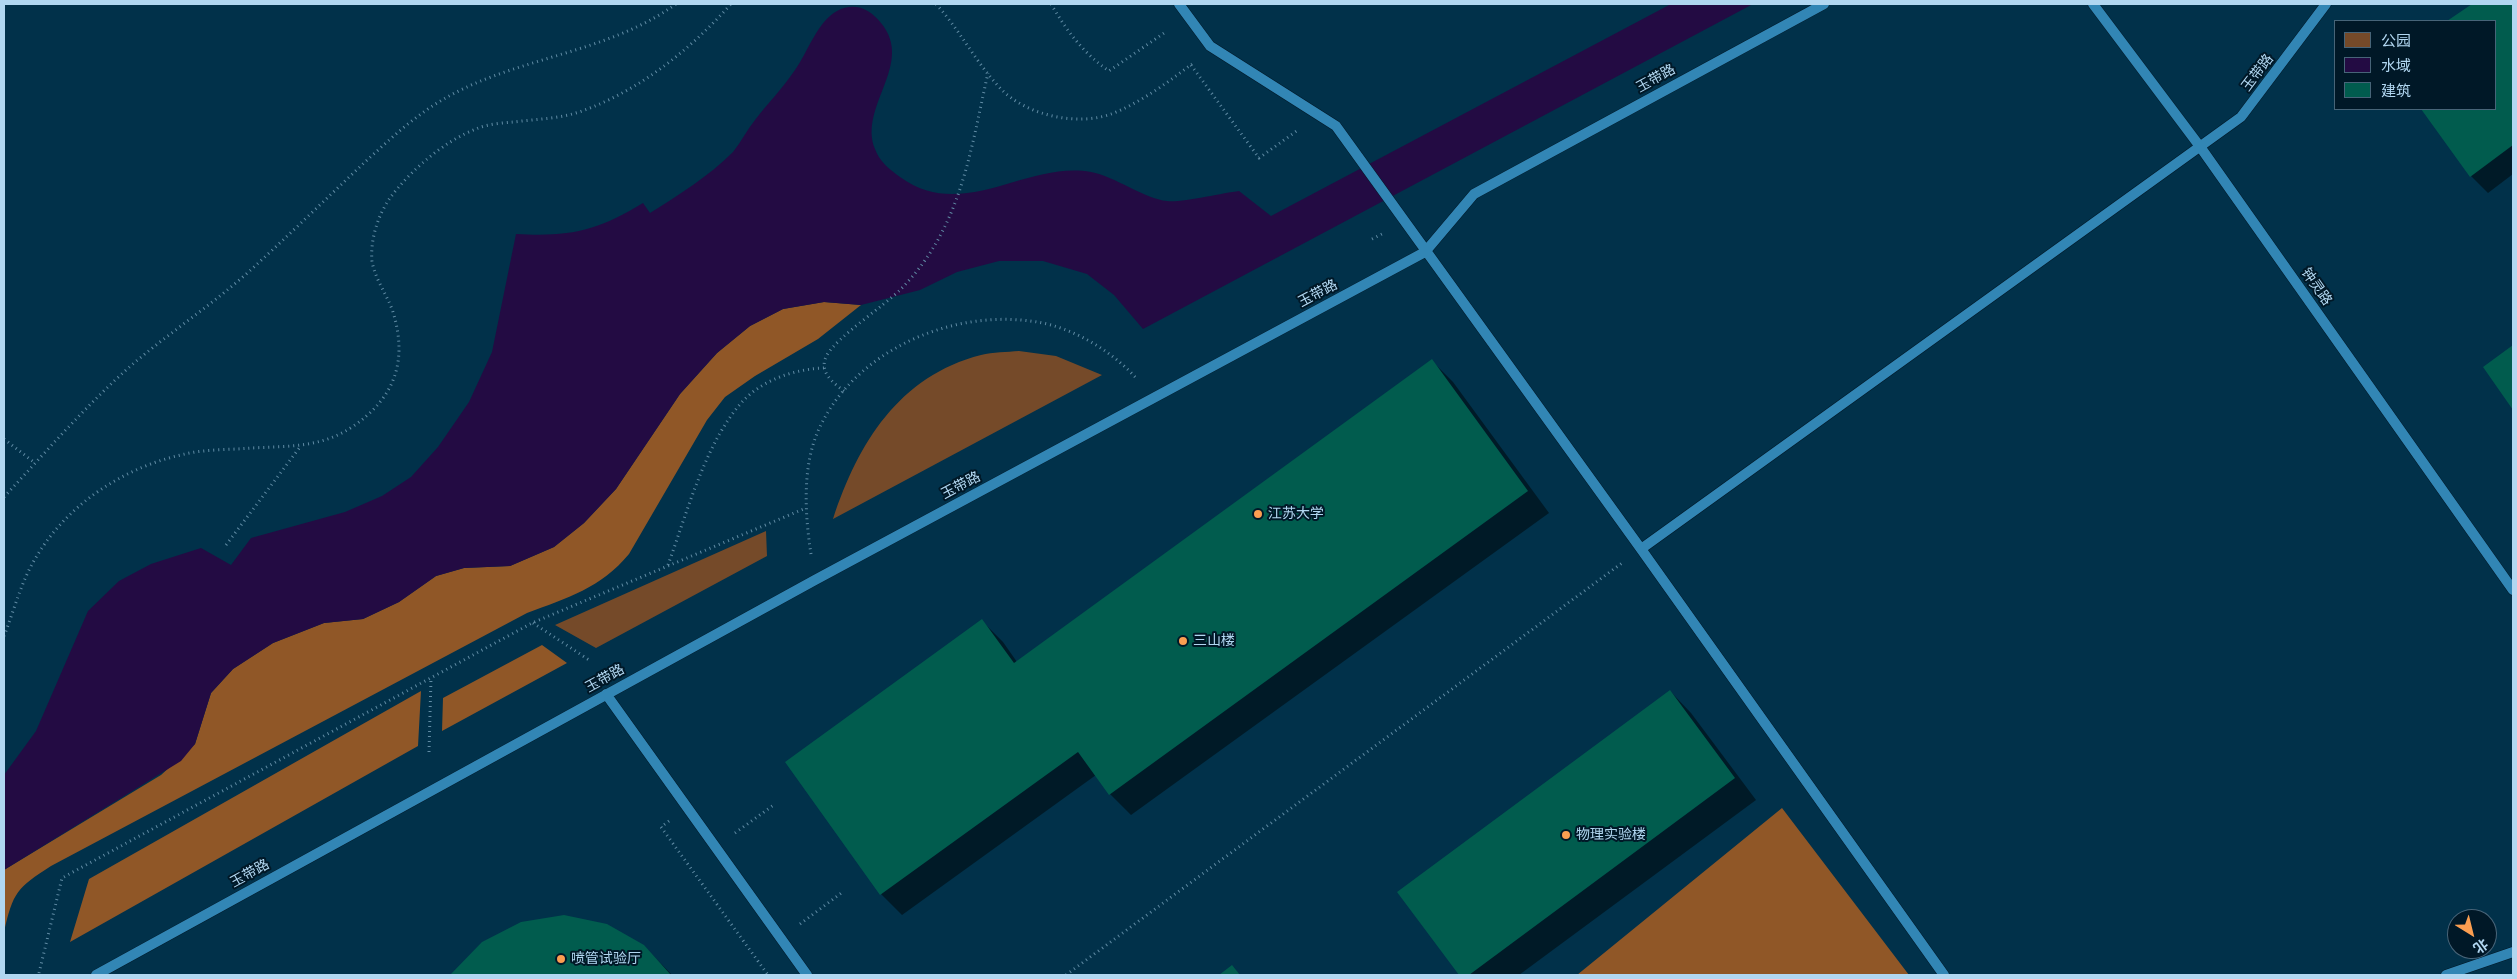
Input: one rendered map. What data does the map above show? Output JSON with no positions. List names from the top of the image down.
{
  "streets": {
    "lane": ["玉带路", "钟灵路"]
  },
  "crossings": [
    ["玉带路", "钟灵路"]
  ],
  "places": [
    "江苏大学",
    "三山楼",
    "物理实验楼",
    "喷管试验厅"
  ],
  "legend": ["公园", "水域", "建筑"],
  "north": "bottom right"
}
